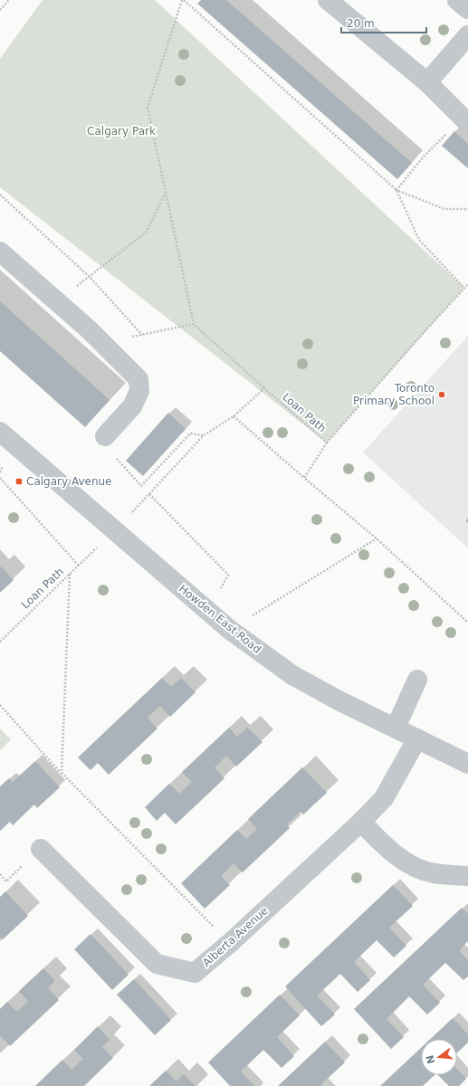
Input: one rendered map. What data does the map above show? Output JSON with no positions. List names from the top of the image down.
{
  "streets": {
    "street": ["Howden East Road", "Alberta Avenue"],
    "path": ["Loan Path"]
  },
  "crossings": [
    ["Howden East Road", "Alberta Avenue"]
  ],
  "parks": ["Calgary Park"],
  "places": {
    "other": ["Toronto Primary School"],
    "transit": ["Calgary Avenue"]
  },
  "scale_bar": "20 m",
  "north": "left"
}
